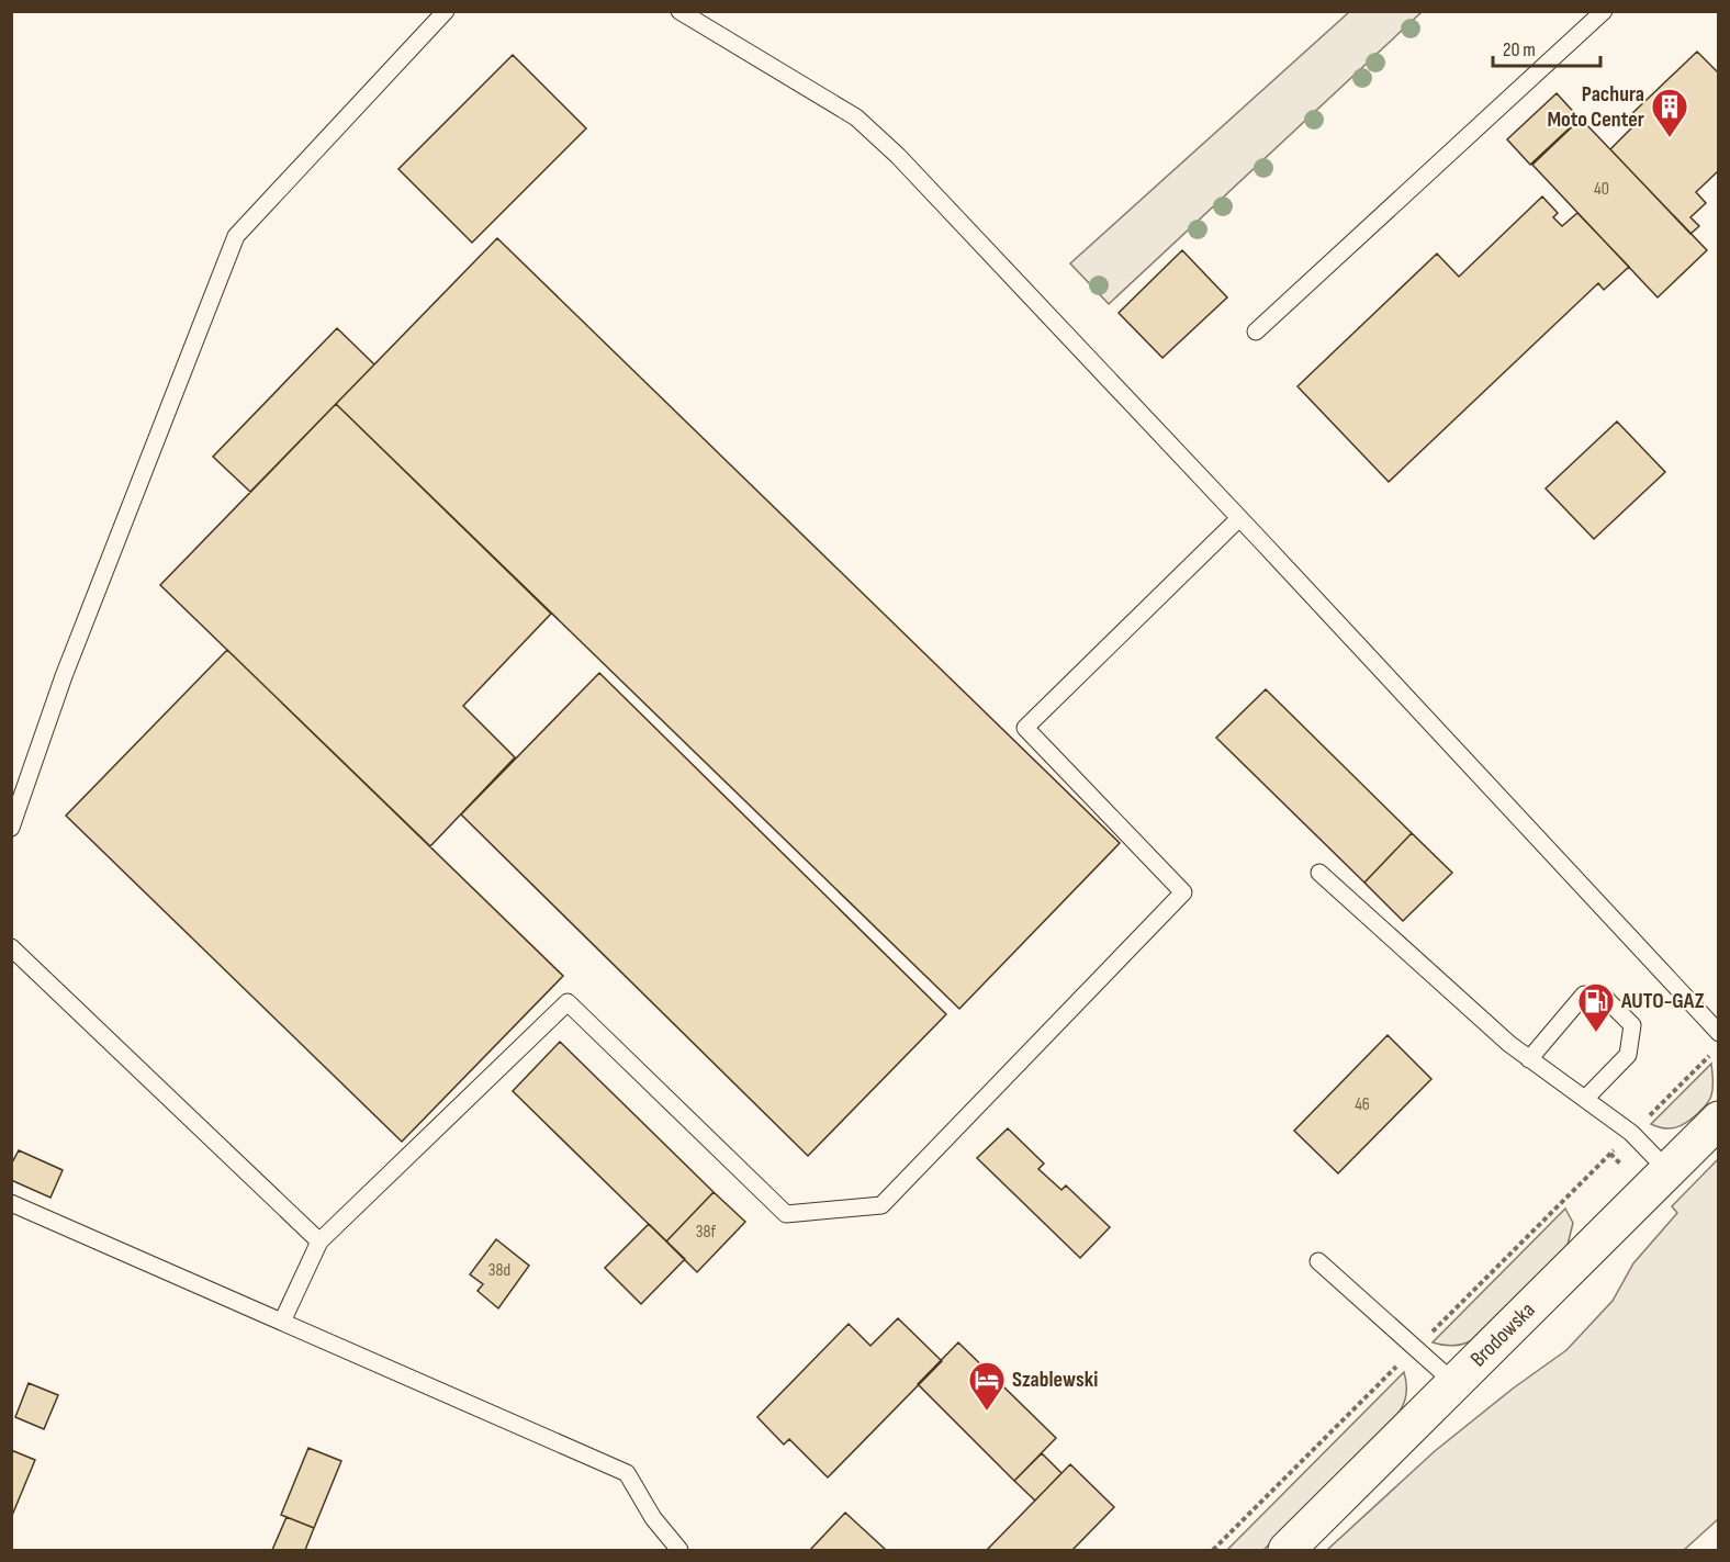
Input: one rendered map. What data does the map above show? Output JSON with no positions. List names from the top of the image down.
{
  "streets": {
    "street": ["Brodowska"]
  },
  "places": {
    "building": ["Pachura Moto Center"],
    "fuel station": ["AUTO-GAZ"],
    "hotel": ["Szablewski"]
  },
  "house_numbers": [
    "40",
    "46",
    "38f",
    "38d"
  ],
  "scale_bar": "20 m"
}
